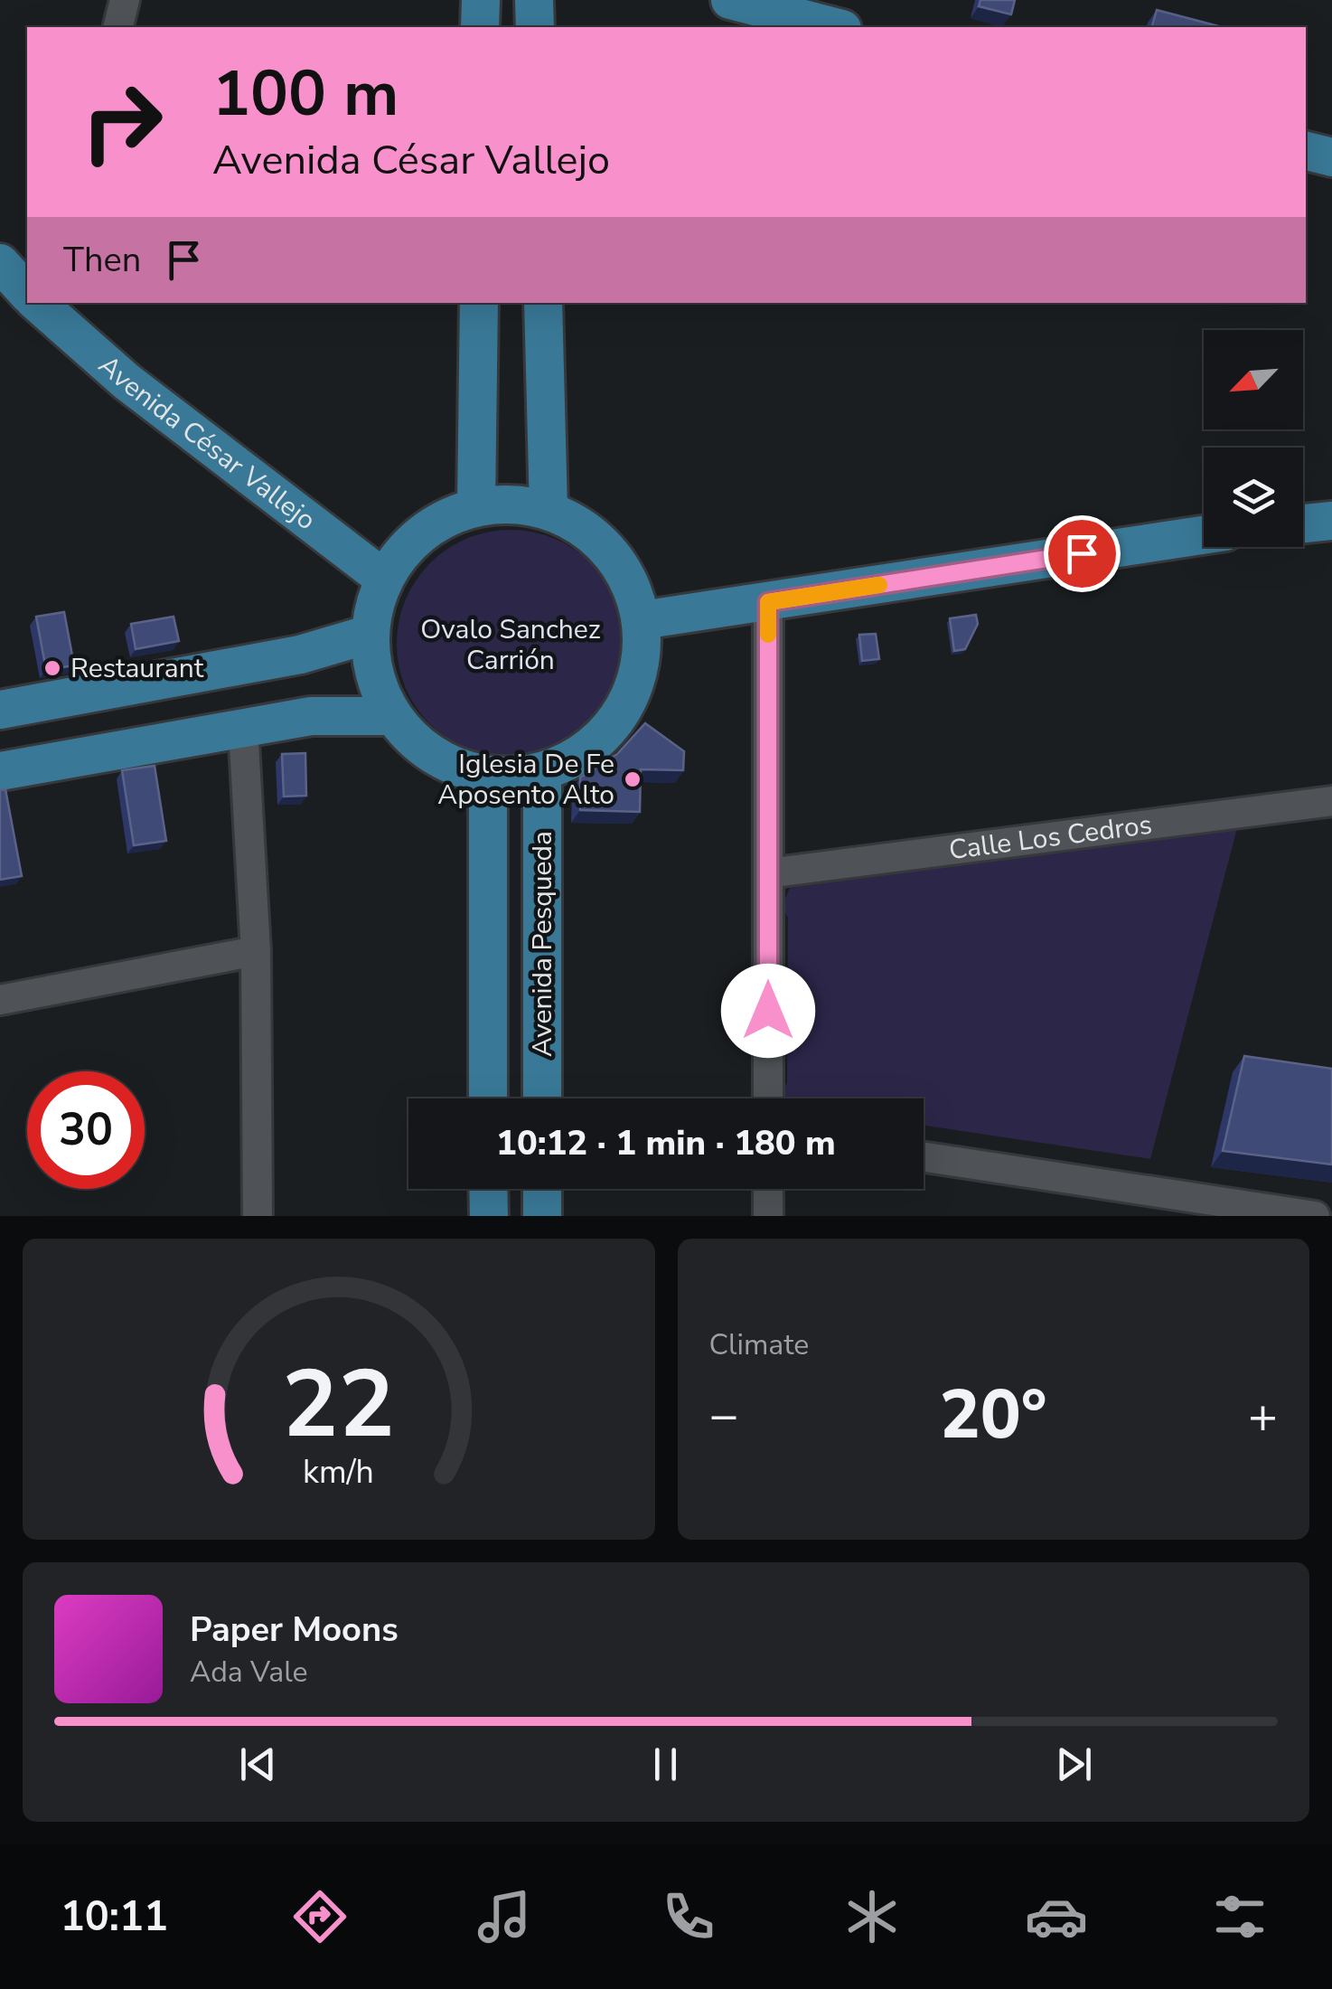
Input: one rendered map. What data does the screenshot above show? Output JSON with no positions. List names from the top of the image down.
{
  "streets": {
    "main road": ["Avenida César Vallejo", "Avenida Pesqueda"],
    "street": ["Calle Los Cedros"]
  },
  "crossings": [
    ["Avenida César Vallejo", "Avenida Pesqueda"]
  ],
  "parks": ["Ovalo Sanchez Carrión"],
  "places": ["Restaurant", "Iglesia De Fe Aposento Alto"],
  "north": "bottom left",
  "page": {
    "turn": ["100 m", "Avenida César Vallejo"],
    "then": "Then",
    "limit": "30",
    "trip": "10:12 · 1 min · 180 m",
    "tile": "Climate",
    "heat": ["−", "20°", "+"],
    "song": ["Paper Moons", "Ada Vale"],
    "tabs": "10:11",
    "gauge": ["22", "km/h"]
  }
}
